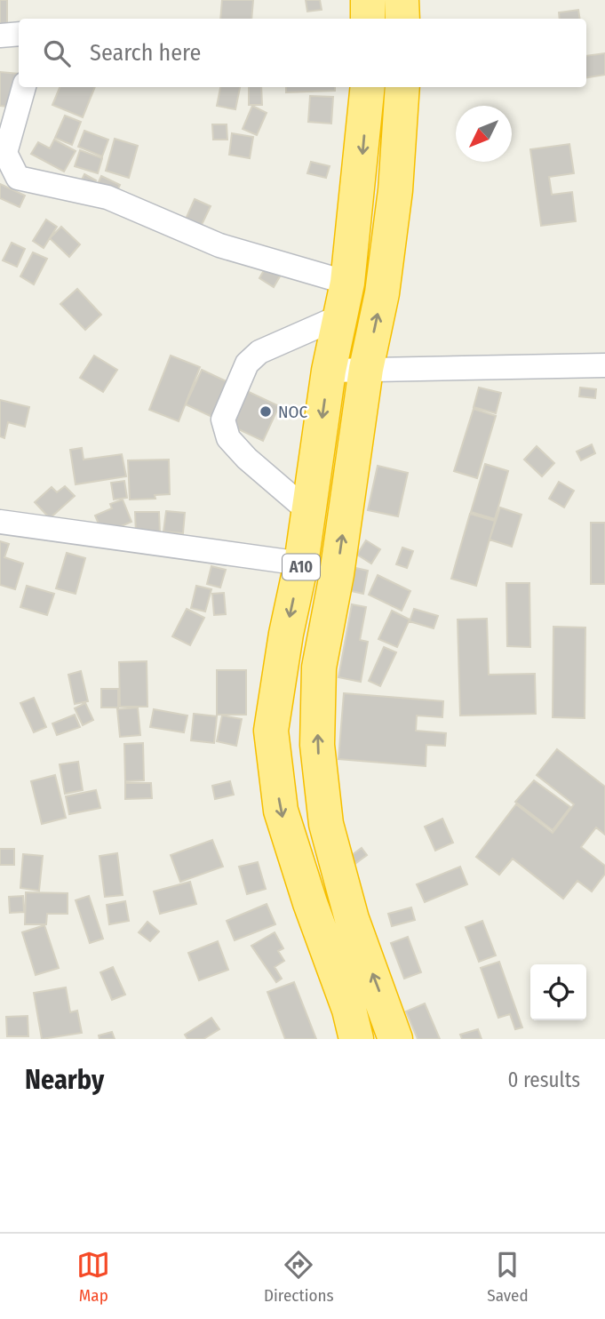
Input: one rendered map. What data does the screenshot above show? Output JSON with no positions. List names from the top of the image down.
{
  "streets": {
    "highway": ["A10"]
  },
  "places": ["NOC"],
  "north": "bottom left",
  "page": {
    "search": "Search here",
    "heading": ["Nearby", "0 results"],
    "nav": ["Map", "Directions", "Saved"]
  }
}
